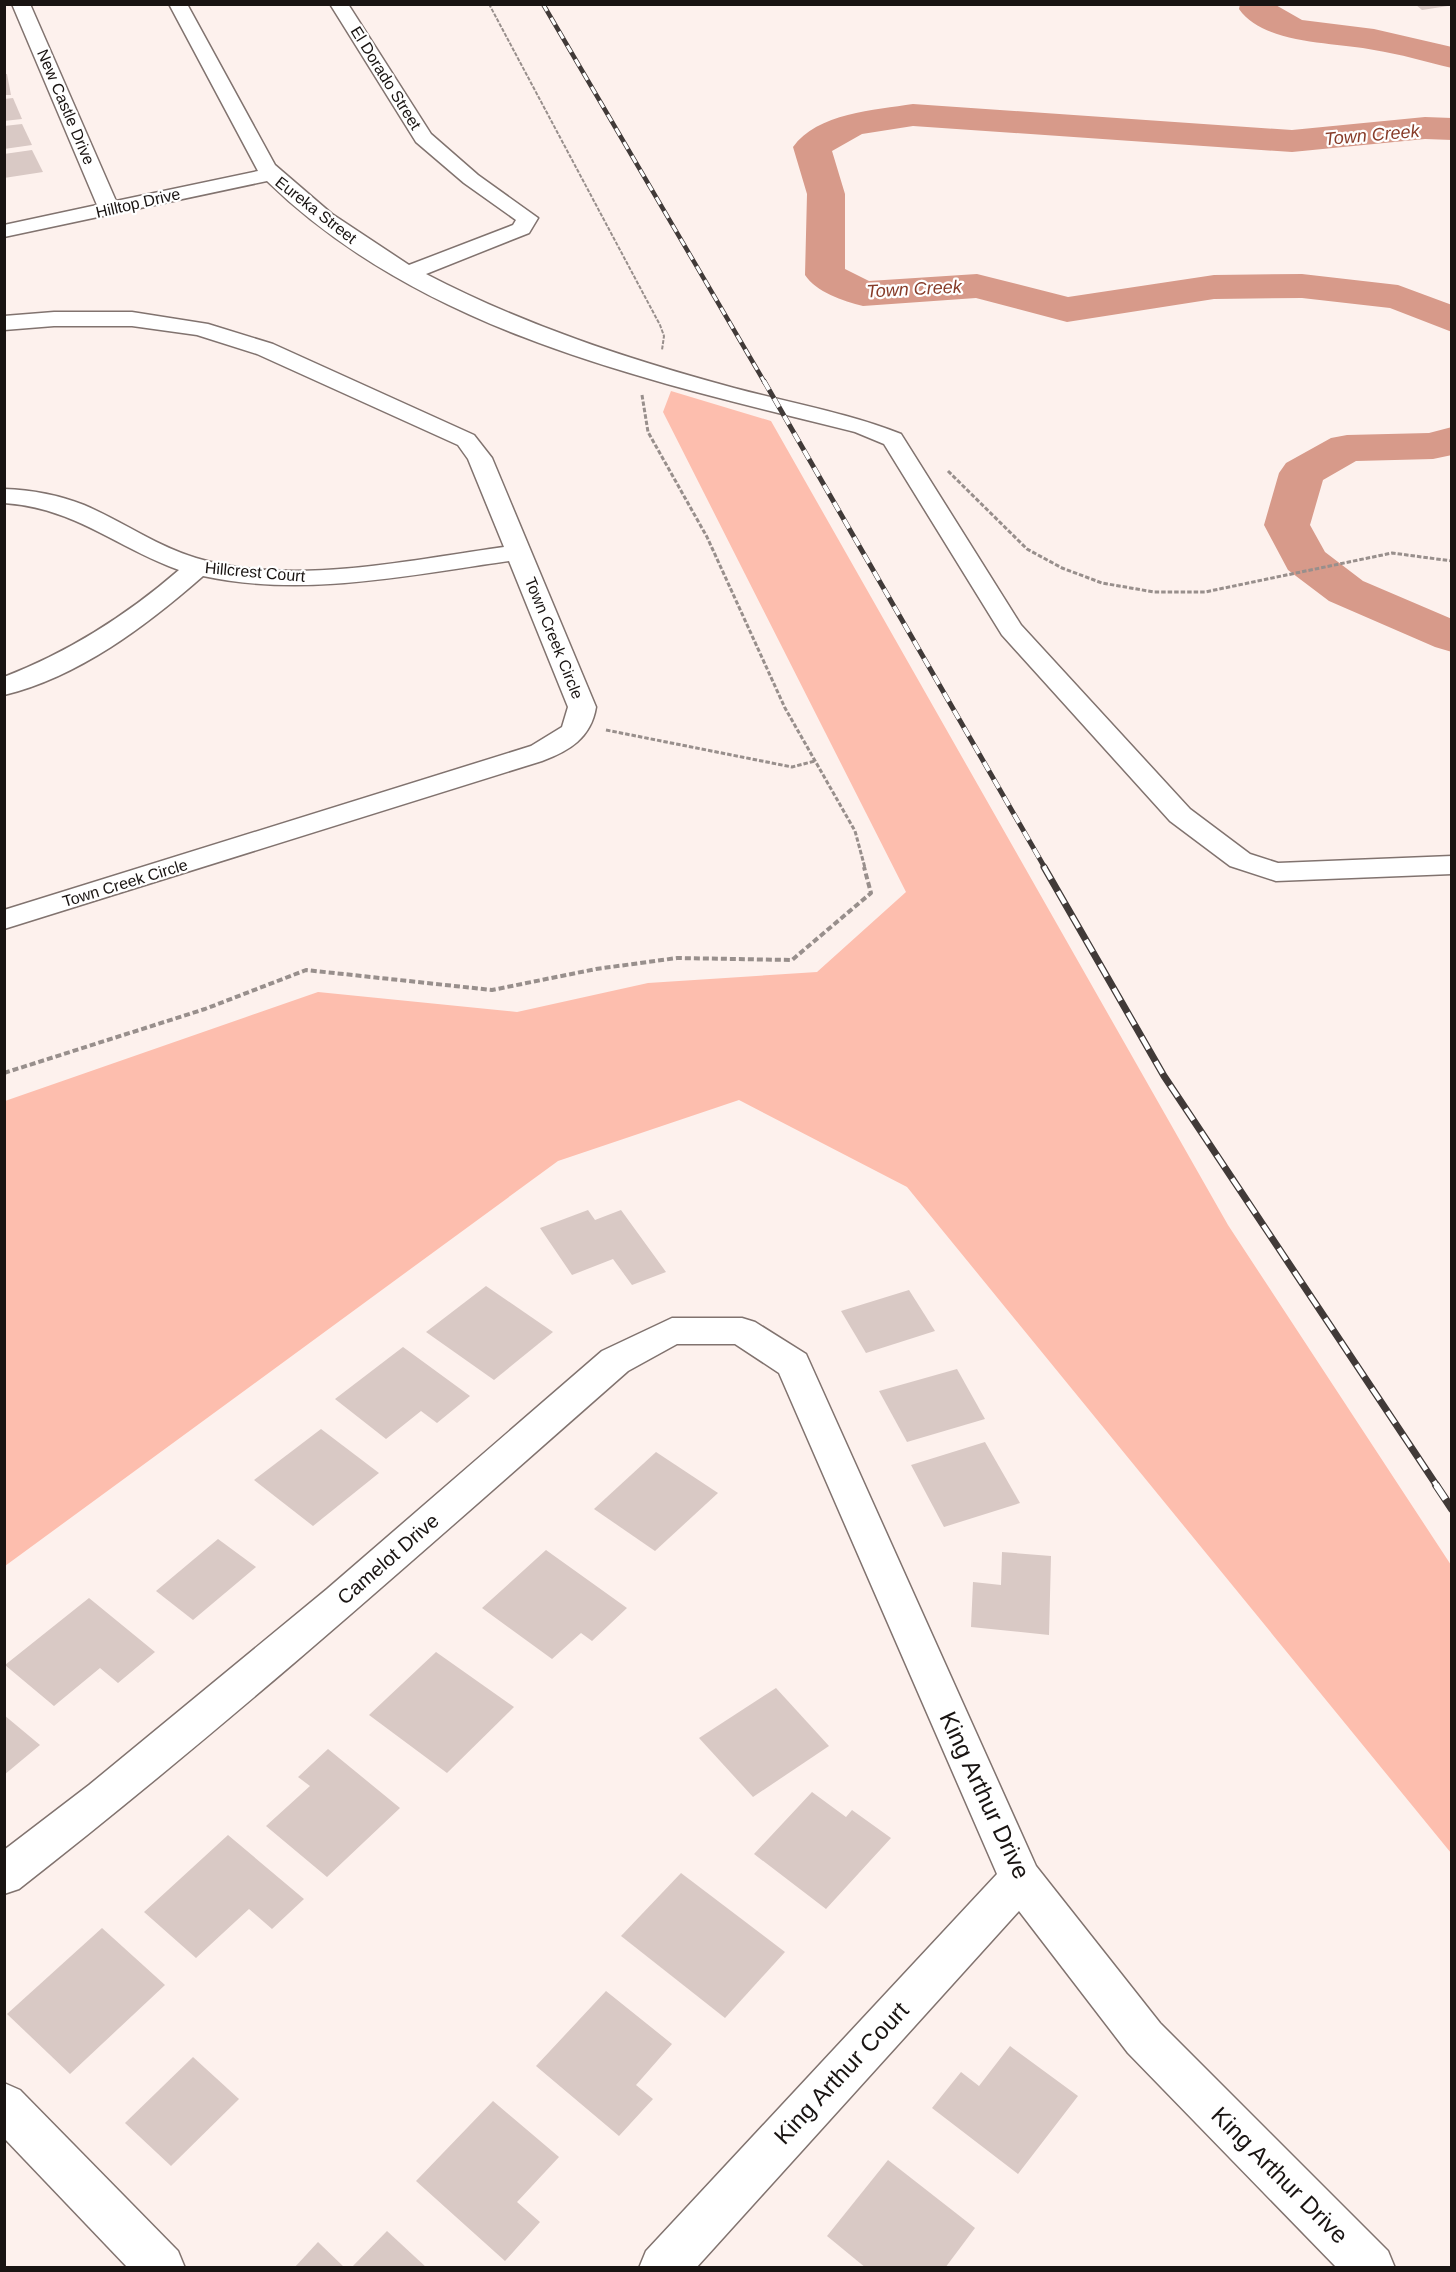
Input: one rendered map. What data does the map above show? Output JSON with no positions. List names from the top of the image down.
{
  "streets": {
    "street": [
      "El Dorado Street",
      "New Castle Drive",
      "Hilltop Drive",
      "Eureka Street",
      "Hillcrest Court",
      "Town Creek Circle",
      "Camelot Drive",
      "King Arthur Drive",
      "King Arthur Court"
    ]
  },
  "crossings": [
    ["El Dorado Street", "Eureka Street"],
    ["New Castle Drive", "Hilltop Drive"],
    ["Hilltop Drive", "Eureka Street"],
    ["Hillcrest Court", "Town Creek Circle"],
    ["Camelot Drive", "King Arthur Drive"],
    ["King Arthur Drive", "King Arthur Court"]
  ],
  "water": ["Town Creek"]
}
